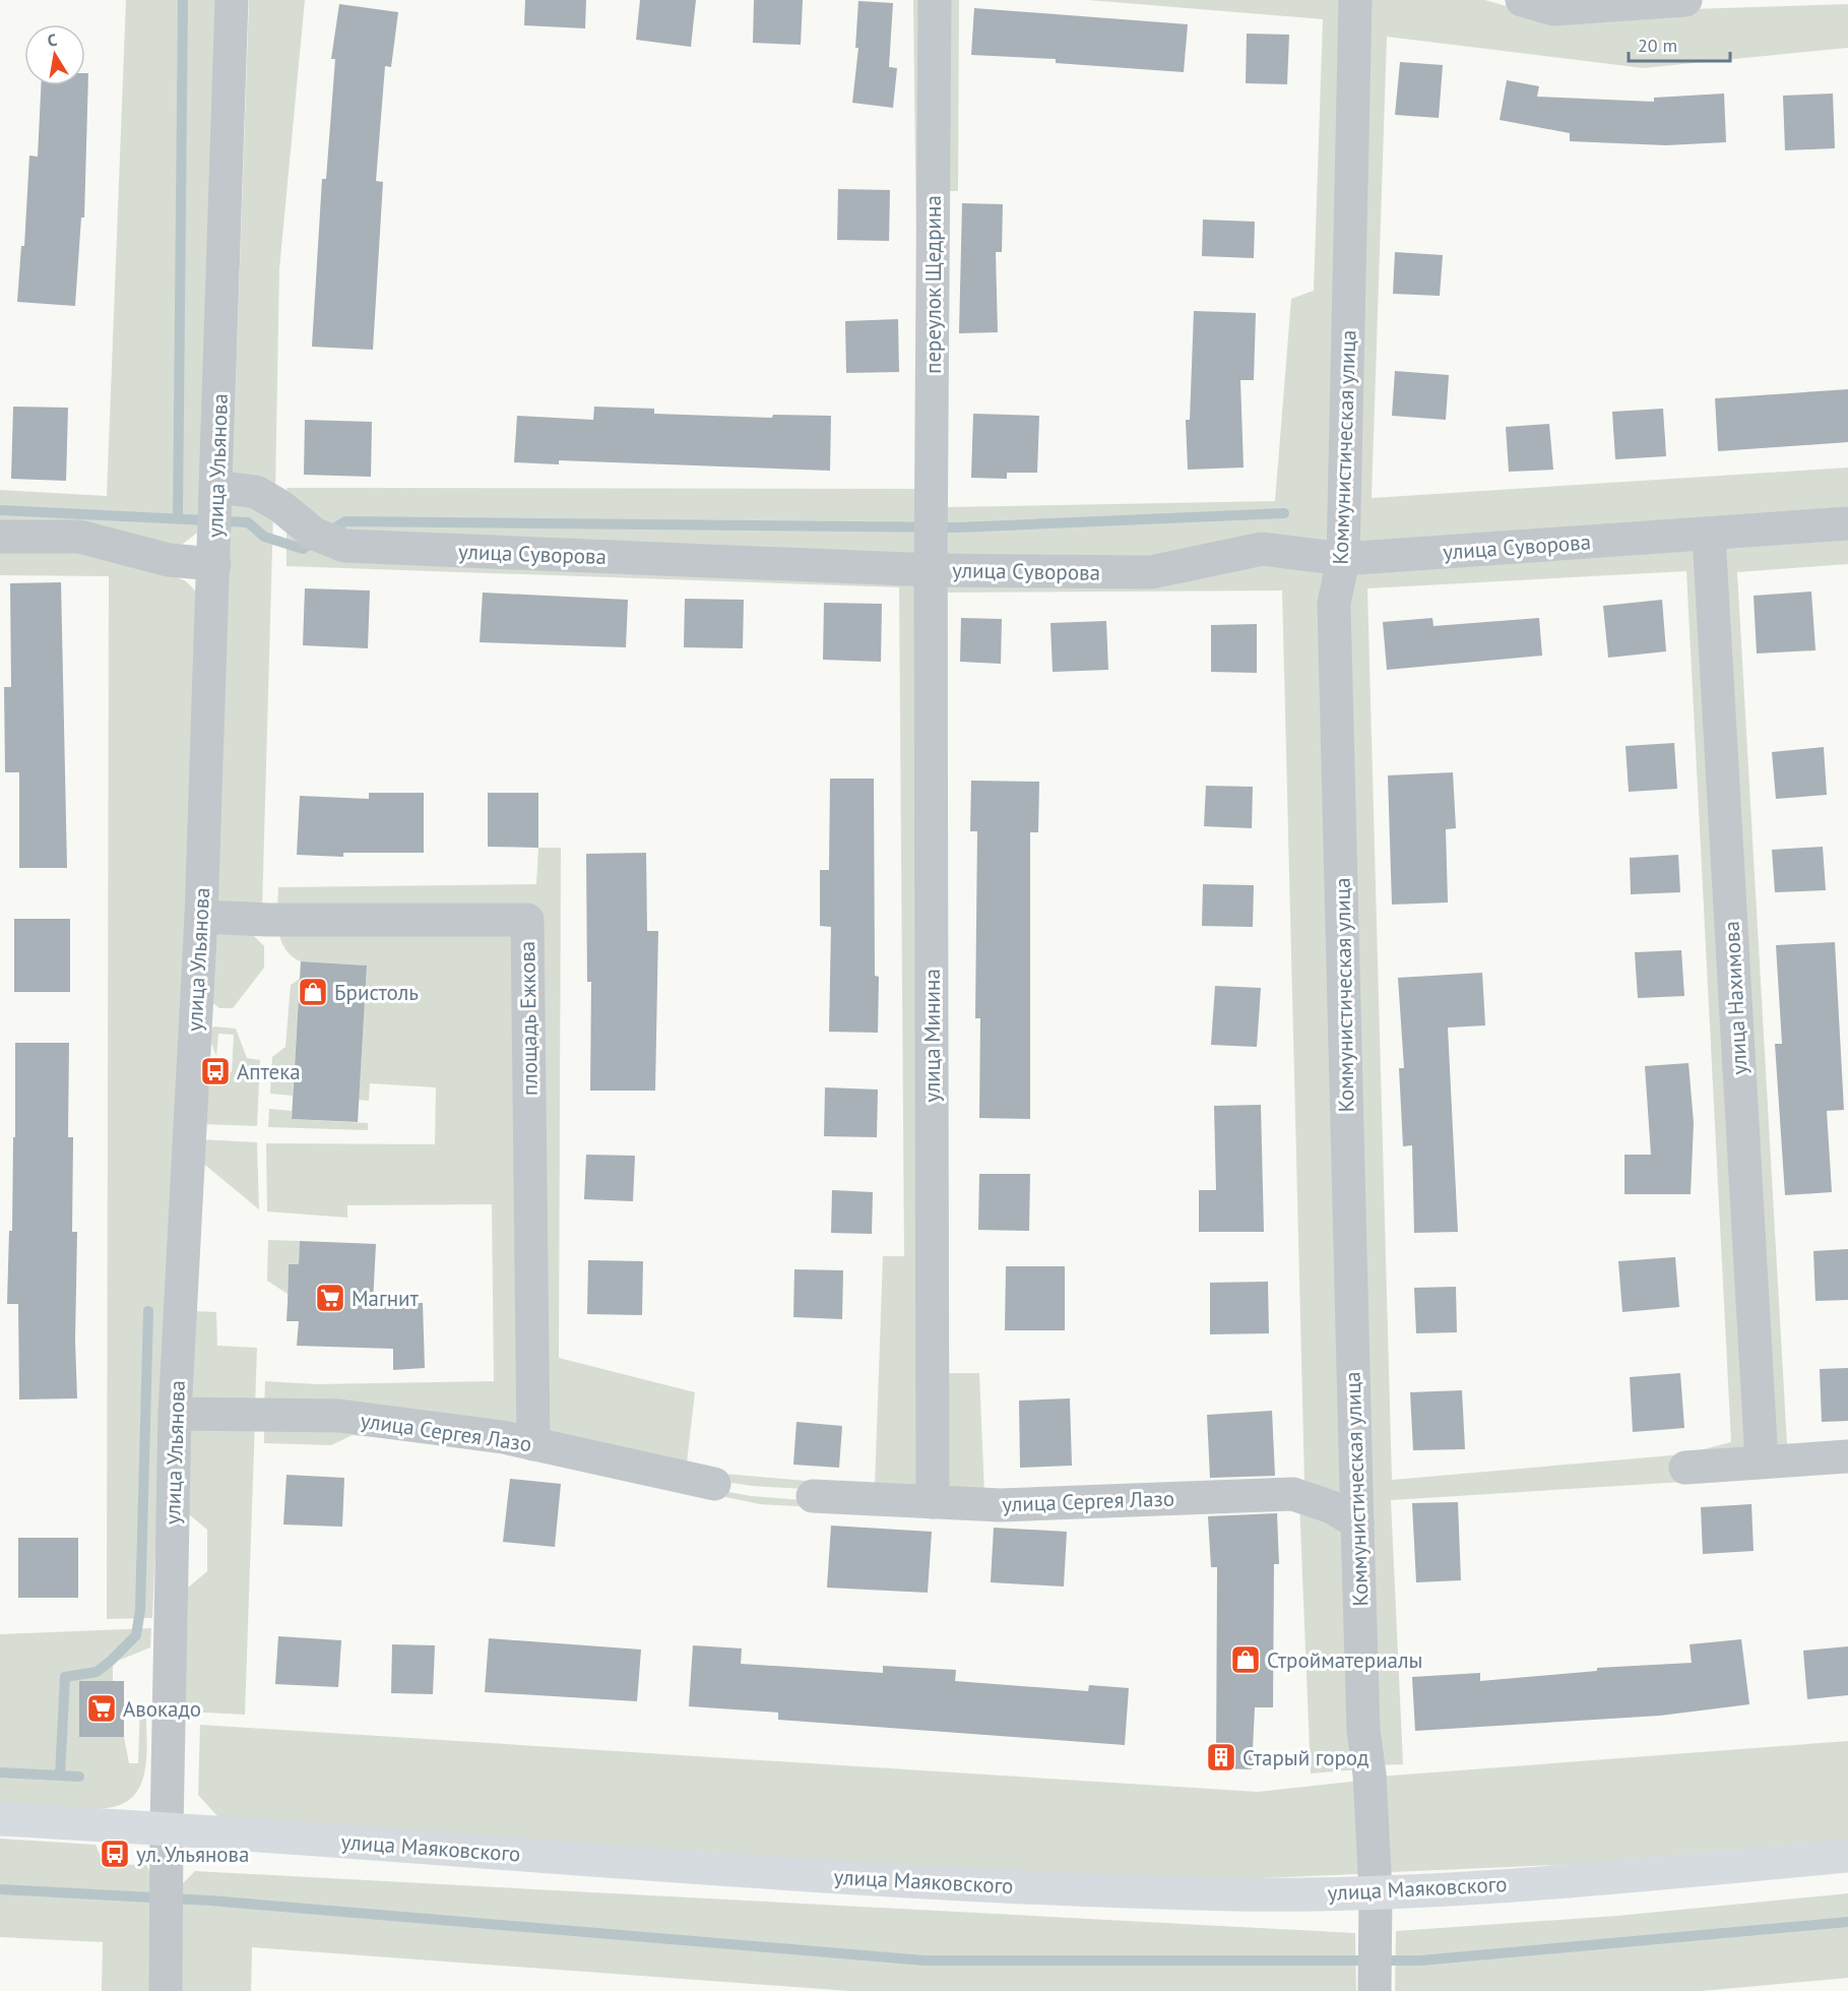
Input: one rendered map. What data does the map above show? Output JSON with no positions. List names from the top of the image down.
{
  "streets": {
    "main road": ["улица Маяковского"],
    "street": [
      "переулок Щедрина",
      "Коммунистическая улица",
      "улица Ульянова",
      "улица Суворова",
      "улица Нахимова",
      "площадь Ежкова",
      "улица Минина",
      "улица Сергея Лазо"
    ]
  },
  "crossings": [
    ["переулок Щедрина", "улица Суворова"],
    ["переулок Щедрина", "улица Минина"],
    ["Коммунистическая улица", "улица Суворова"],
    ["Коммунистическая улица", "улица Сергея Лазо"],
    ["Коммунистическая улица", "улица Маяковского"],
    ["улица Ульянова", "улица Суворова"],
    ["улица Ульянова", "площадь Ежкова"],
    ["улица Ульянова", "улица Сергея Лазо"],
    ["улица Ульянова", "улица Маяковского"],
    ["улица Суворова", "улица Нахимова"],
    ["улица Суворова", "улица Минина"],
    ["площадь Ежкова", "улица Сергея Лазо"],
    ["улица Минина", "улица Сергея Лазо"]
  ],
  "places": {
    "shop": ["Бристоль", "Стройматериалы"],
    "bus stop": ["Аптека", "ул. Ульянова"],
    "supermarket": ["Магнит", "Авокадо"],
    "building": ["Старый город"]
  },
  "scale_bar": "20 m",
  "north": "top"
}
